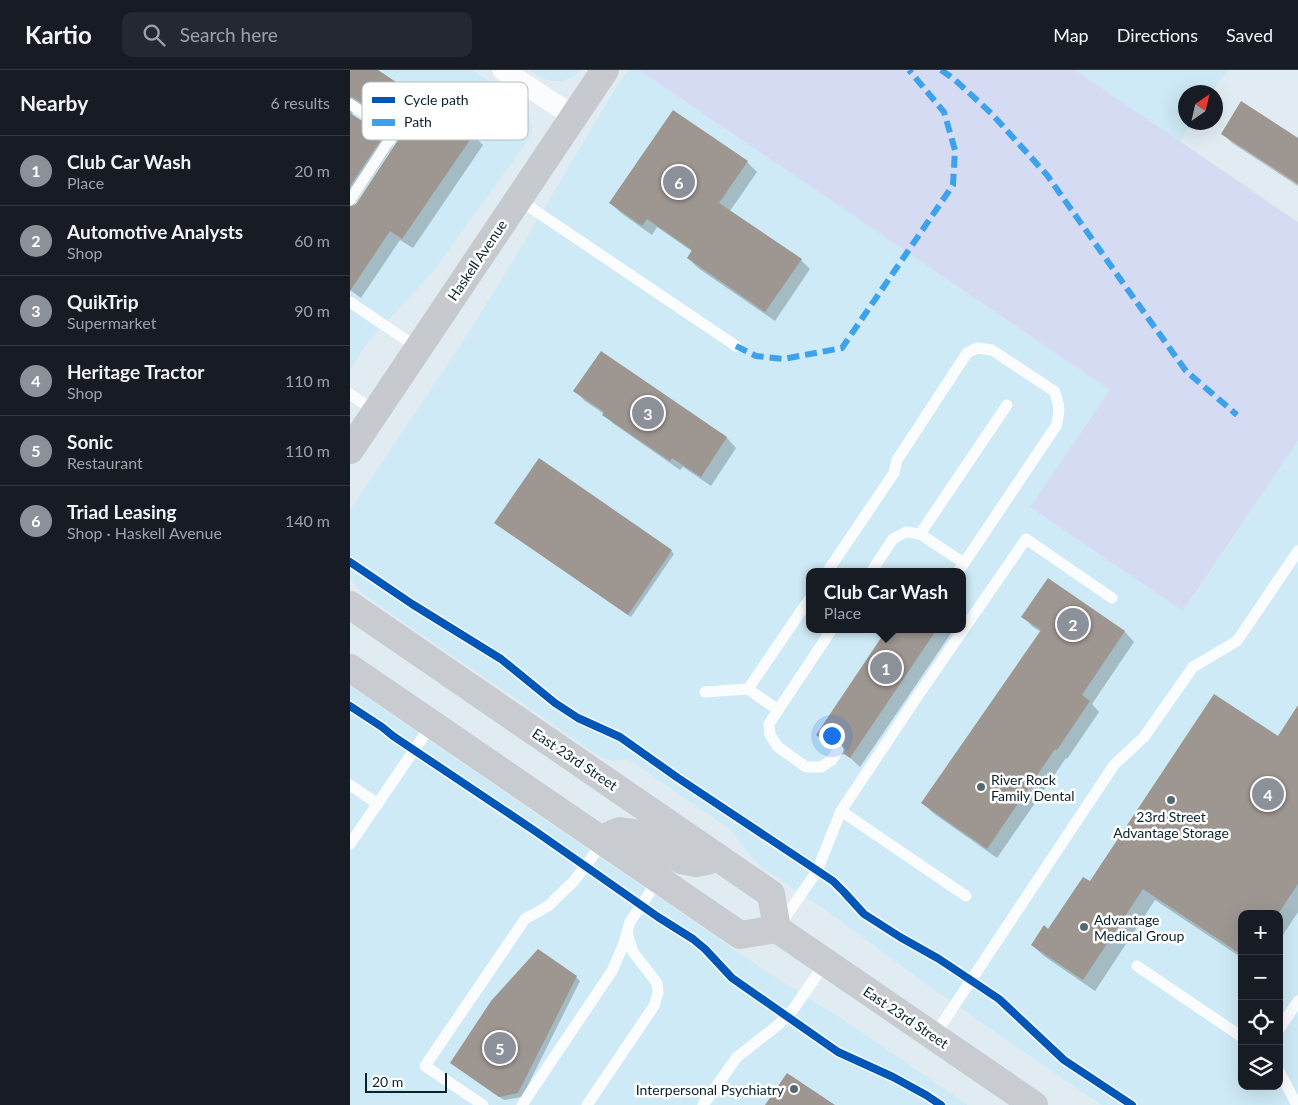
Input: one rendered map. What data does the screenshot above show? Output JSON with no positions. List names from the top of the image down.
{
  "streets": {
    "main road": ["Haskell Avenue", "East 23rd Street"]
  },
  "places": [
    "River Rock Family Dental",
    "23rd Street Advantage Storage",
    "Advantage Medical Group",
    "Interpersonal Psychiatry"
  ],
  "legend": ["Cycle path", "Path"],
  "scale_bar": "20 m",
  "north": "top right",
  "page": {
    "header": "Kartio",
    "search": "Search here",
    "nav": ["Map", "Directions", "Saved"],
    "heading": ["Nearby", "6 results"],
    "list": [
      {
        "mark": "1",
        "name": "Club Car Wash",
        "note": "Place",
        "value": "20 m"
      },
      {
        "mark": "2",
        "name": "Automotive Analysts",
        "note": "Shop",
        "value": "60 m"
      },
      {
        "mark": "3",
        "name": "QuikTrip",
        "note": "Supermarket",
        "value": "90 m"
      },
      {
        "mark": "4",
        "name": "Heritage Tractor",
        "note": "Shop",
        "value": "110 m"
      },
      {
        "mark": "5",
        "name": "Sonic",
        "note": "Restaurant",
        "value": "110 m"
      },
      {
        "mark": "6",
        "name": "Triad Leasing",
        "note": "Shop · Haskell Avenue",
        "value": "140 m"
      }
    ],
    "pins": [
      "6",
      "3",
      "2",
      "1",
      "4",
      "5"
    ],
    "popup": ["Club Car Wash", "Place"],
    "map_buttons": ["+", "−"],
    "scale": "20 m"
  }
}
